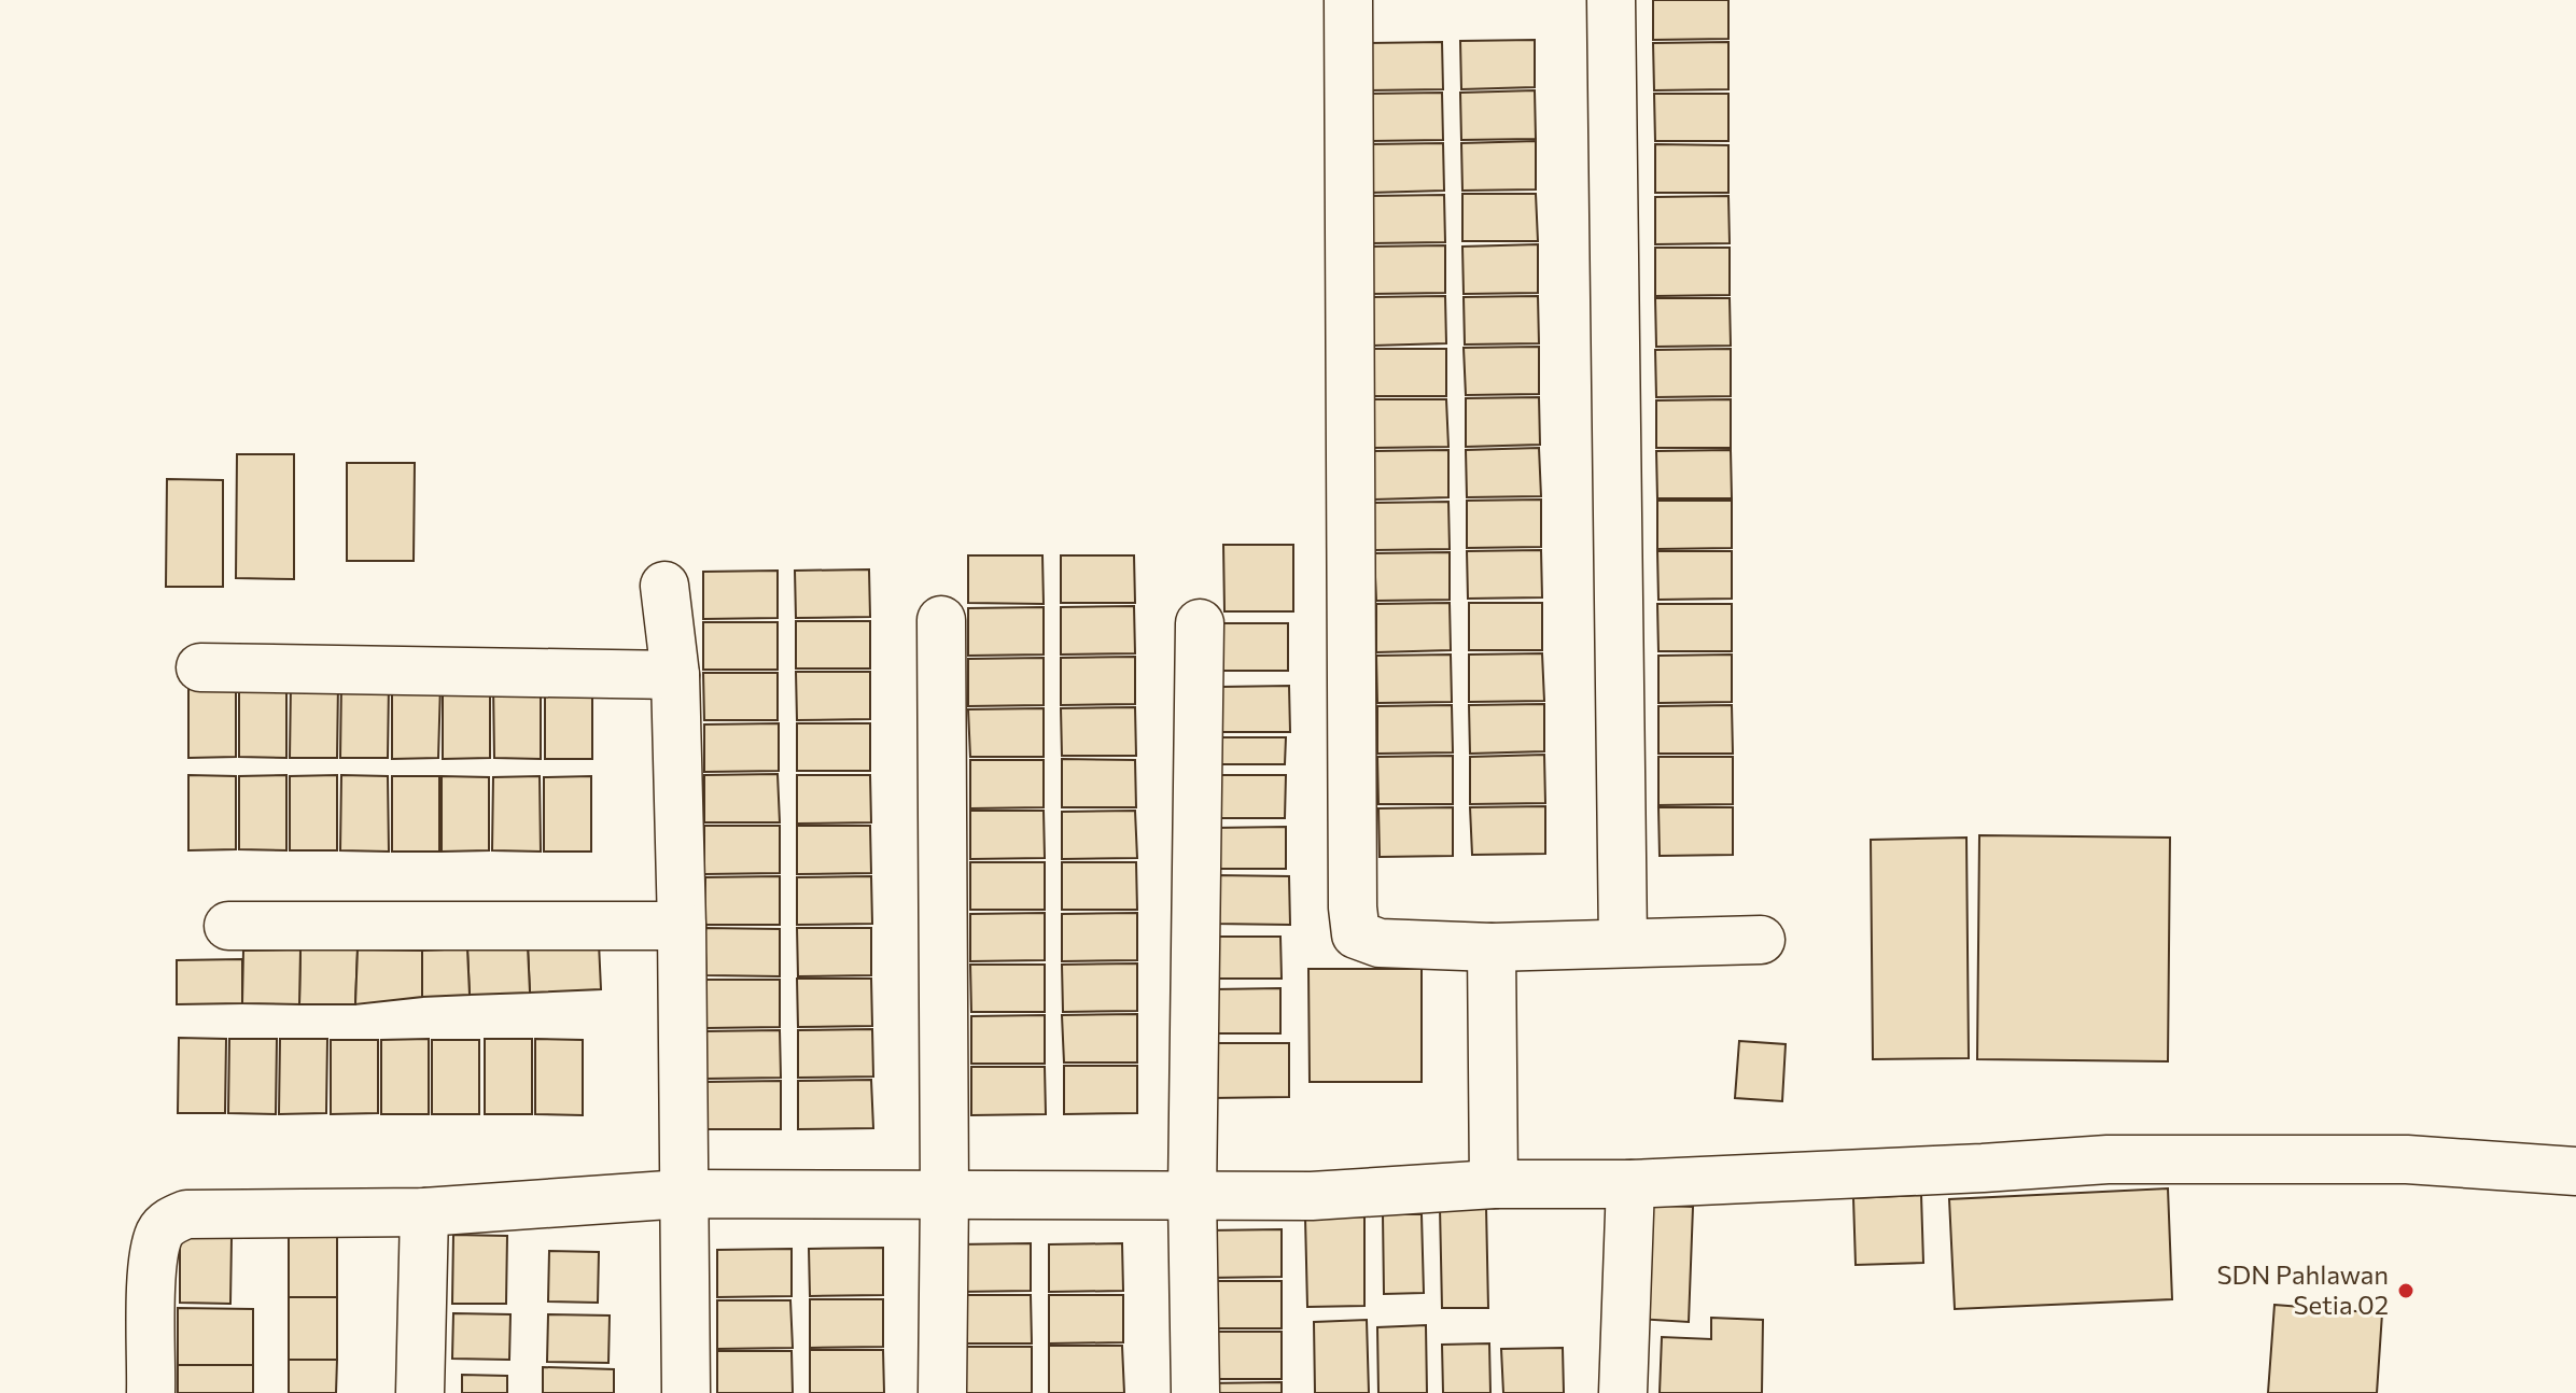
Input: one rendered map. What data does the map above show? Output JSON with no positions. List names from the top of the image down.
{
  "places": ["SDN Pahlawan Setia 02"]
}
